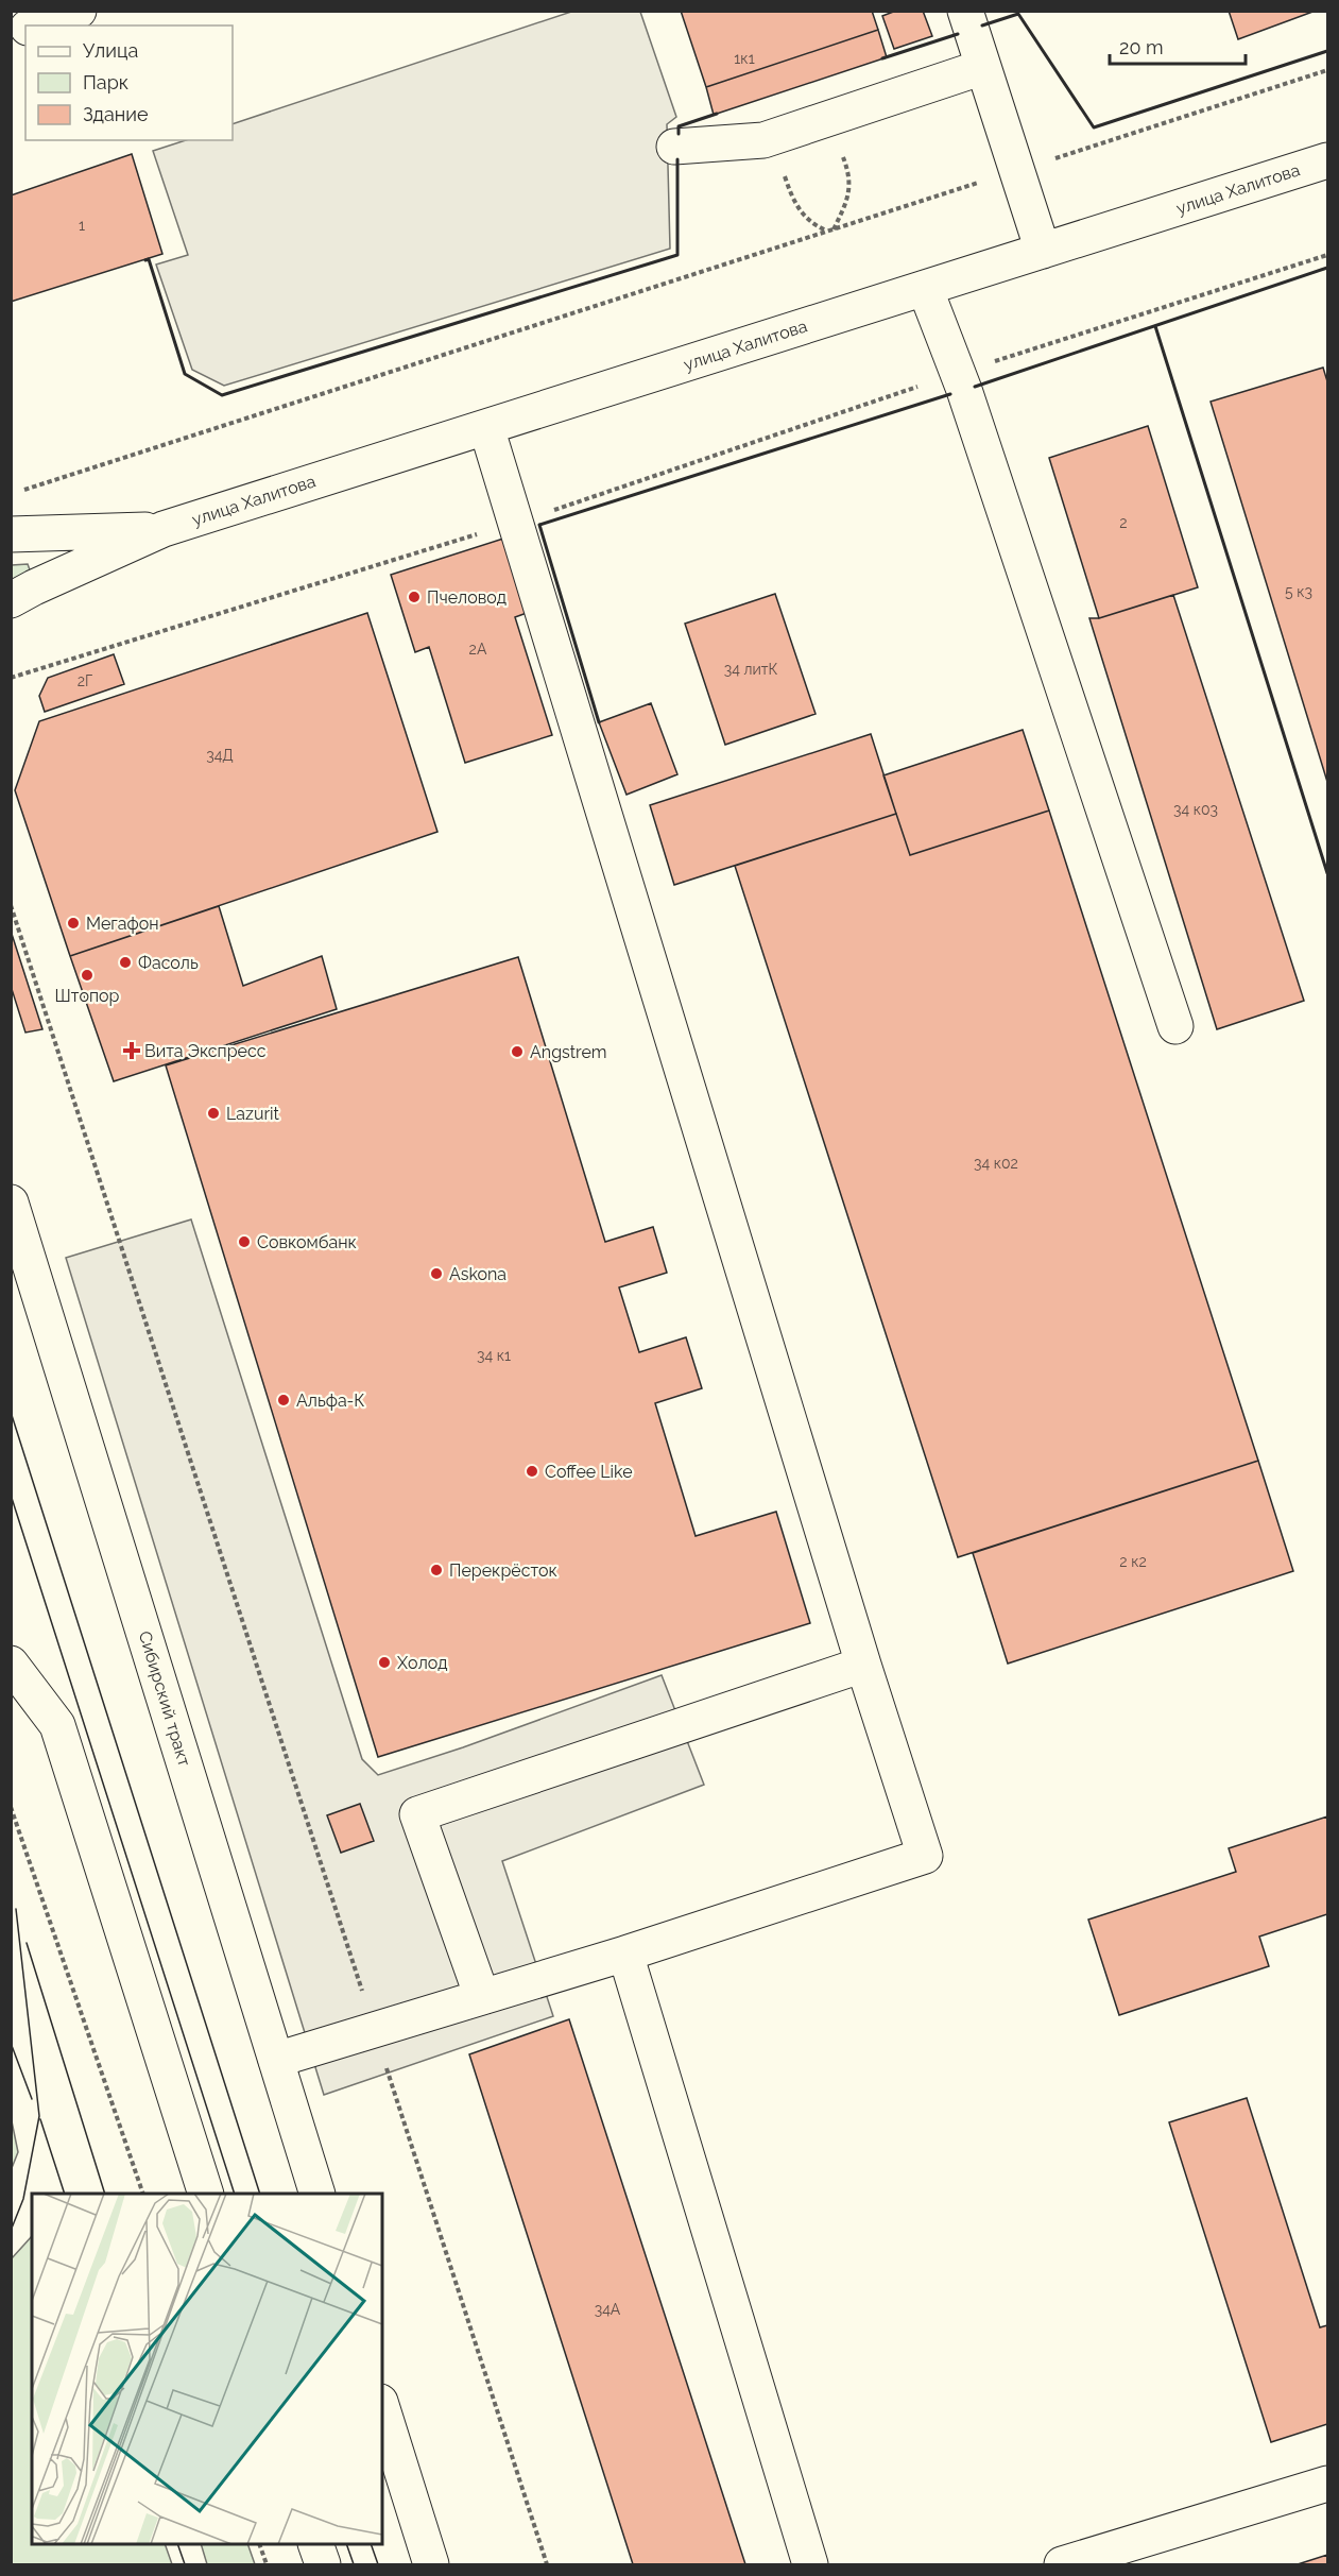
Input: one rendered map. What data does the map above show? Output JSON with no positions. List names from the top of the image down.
{
  "streets": {
    "street": ["улица Халитова", "Сибирский тракт"]
  },
  "places": {
    "other": [
      "Пчеловод",
      "Мегафон",
      "Фасоль",
      "Штопор",
      "Angstrem",
      "Lazurit",
      "Совкомбанк",
      "Askona",
      "Альфа-К",
      "Coffee Like",
      "Перекрёсток",
      "Холод"
    ],
    "health": ["Вита Экспресс"]
  },
  "house_numbers": [
    "1к1",
    "1",
    "2",
    "5 к3",
    "2А",
    "34 литК",
    "2Г",
    "34Д",
    "34 к03",
    "34 к02",
    "34 к1",
    "2 к2",
    "34А"
  ],
  "legend": ["Улица", "Парк", "Здание"],
  "scale_bar": "20 m"
}
